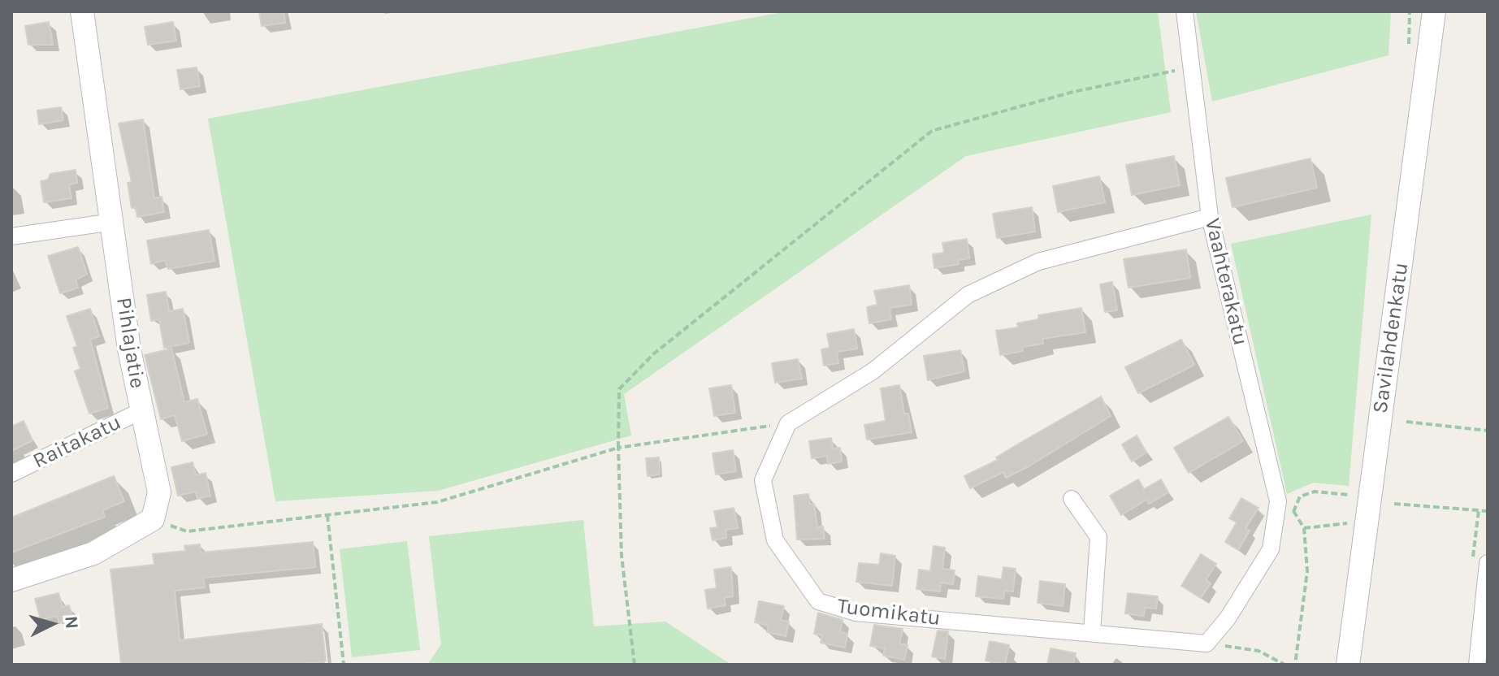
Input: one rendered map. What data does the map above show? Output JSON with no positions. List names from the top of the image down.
{
  "streets": {
    "street": [
      "Vaahterakatu",
      "Savilahdenkatu",
      "Pihlajatie",
      "Raitakatu",
      "Tuomikatu"
    ]
  },
  "crossings": [
    ["Vaahterakatu", "Tuomikatu"],
    ["Pihlajatie", "Raitakatu"]
  ],
  "north": "right"
}
